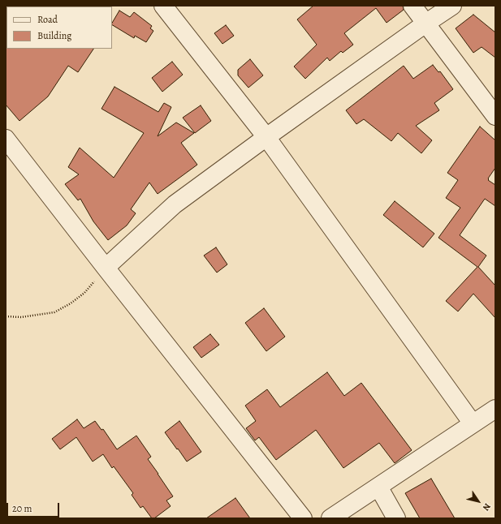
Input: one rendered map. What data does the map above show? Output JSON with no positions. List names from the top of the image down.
{
  "legend": ["Road", "Building"],
  "scale_bar": "20 m",
  "north": "bottom right"
}
